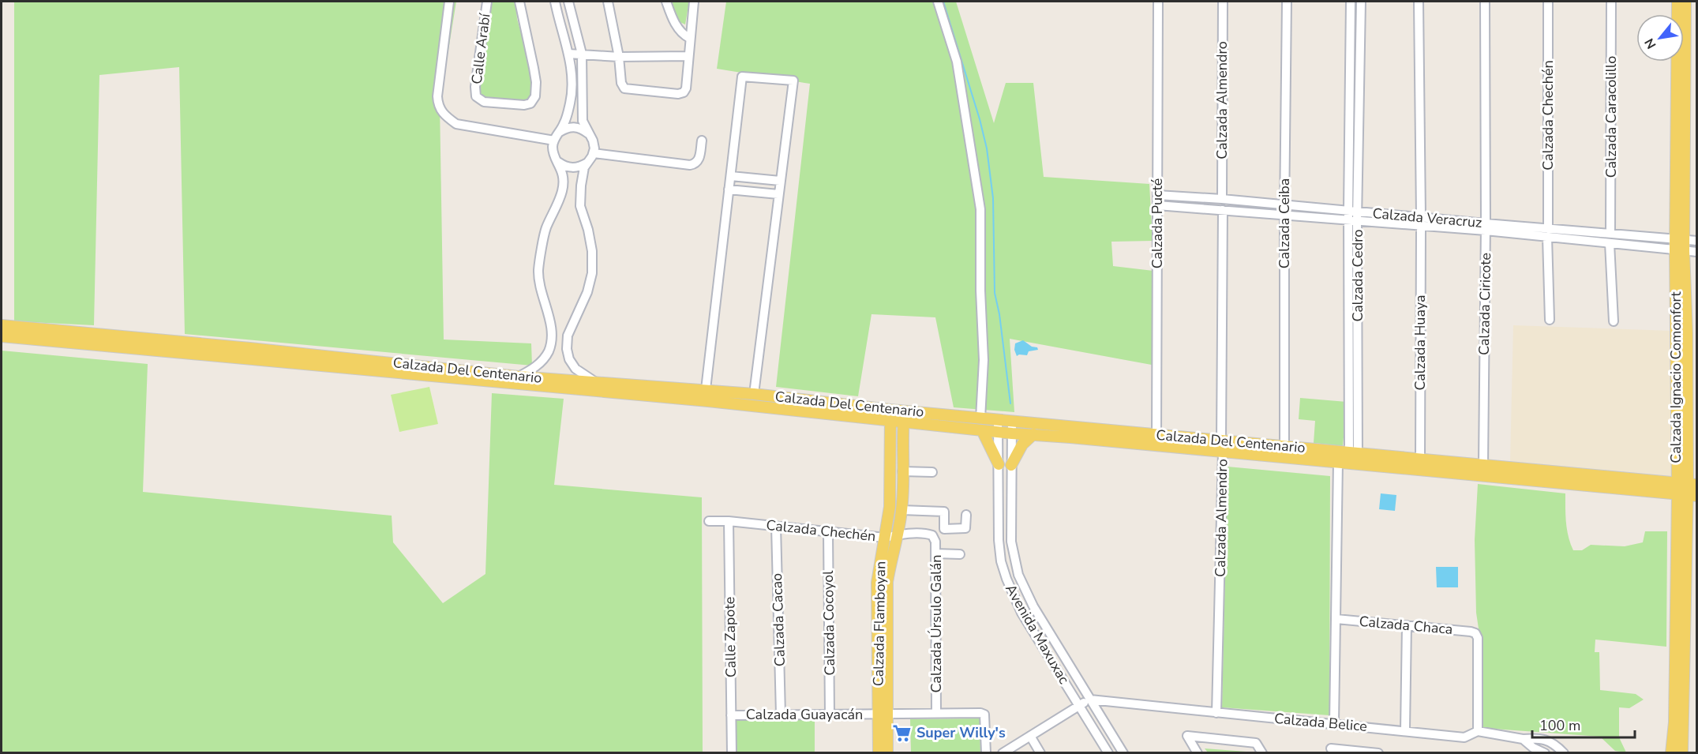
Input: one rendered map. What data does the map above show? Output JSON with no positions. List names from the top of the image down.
{
  "streets": {
    "main road": ["Calzada Del Centenario", "Calzada Ignacio Comonfort", "Calzada Flamboyan"],
    "street": [
      "Calle Arabí",
      "Calzada Almendro",
      "Calzada Chechén",
      "Calzada Caracolillo",
      "Calzada Veracruz",
      "Calzada Pucté",
      "Calzada Ceiba",
      "Calzada Cedro",
      "Calzada Ciricote",
      "Calzada Huaya",
      "Calzada Cacao",
      "Calzada Cocoyol",
      "Calzada Úrsulo Galán",
      "Calzada Chaca",
      "Avenida Maxuxac",
      "Calle Zapote",
      "Calzada Guayacán",
      "Calzada Belice"
    ]
  },
  "crossings": [
    ["Calzada Almendro", "Calzada Veracruz"],
    ["Calzada Almendro", "Calzada Del Centenario"],
    ["Calzada Almendro", "Calzada Belice"],
    ["Calzada Chechén", "Calzada Veracruz"],
    ["Calzada Chechén", "Calzada Cacao"],
    ["Calzada Chechén", "Calzada Cocoyol"],
    ["Calzada Chechén", "Calzada Flamboyan"],
    ["Calzada Chechén", "Calzada Úrsulo Galán"],
    ["Calzada Chechén", "Calle Zapote"],
    ["Calzada Caracolillo", "Calzada Veracruz"],
    ["Calzada Veracruz", "Calzada Pucté"],
    ["Calzada Veracruz", "Calzada Ceiba"],
    ["Calzada Veracruz", "Calzada Cedro"],
    ["Calzada Veracruz", "Calzada Ciricote"],
    ["Calzada Veracruz", "Calzada Huaya"],
    ["Calzada Veracruz", "Calzada Ignacio Comonfort"],
    ["Calzada Pucté", "Calzada Del Centenario"],
    ["Calzada Ceiba", "Calzada Del Centenario"],
    ["Calzada Cedro", "Calzada Del Centenario"],
    ["Calzada Cedro", "Calzada Chaca"],
    ["Calzada Cedro", "Calzada Belice"],
    ["Calzada Ciricote", "Calzada Del Centenario"],
    ["Calzada Huaya", "Calzada Del Centenario"],
    ["Calzada Del Centenario", "Calzada Ignacio Comonfort"],
    ["Calzada Del Centenario", "Calzada Flamboyan"],
    ["Calzada Del Centenario", "Avenida Maxuxac"],
    ["Calzada Cacao", "Calzada Guayacán"],
    ["Calzada Cocoyol", "Calzada Guayacán"],
    ["Calzada Flamboyan", "Calzada Guayacán"],
    ["Calzada Úrsulo Galán", "Calzada Guayacán"],
    ["Calzada Chaca", "Calzada Belice"],
    ["Avenida Maxuxac", "Calzada Belice"],
    ["Calle Zapote", "Calzada Guayacán"]
  ],
  "places": {
    "supermarket": ["Super Willy's"]
  },
  "scale_bar": "100 m",
  "north": "bottom left"
}
